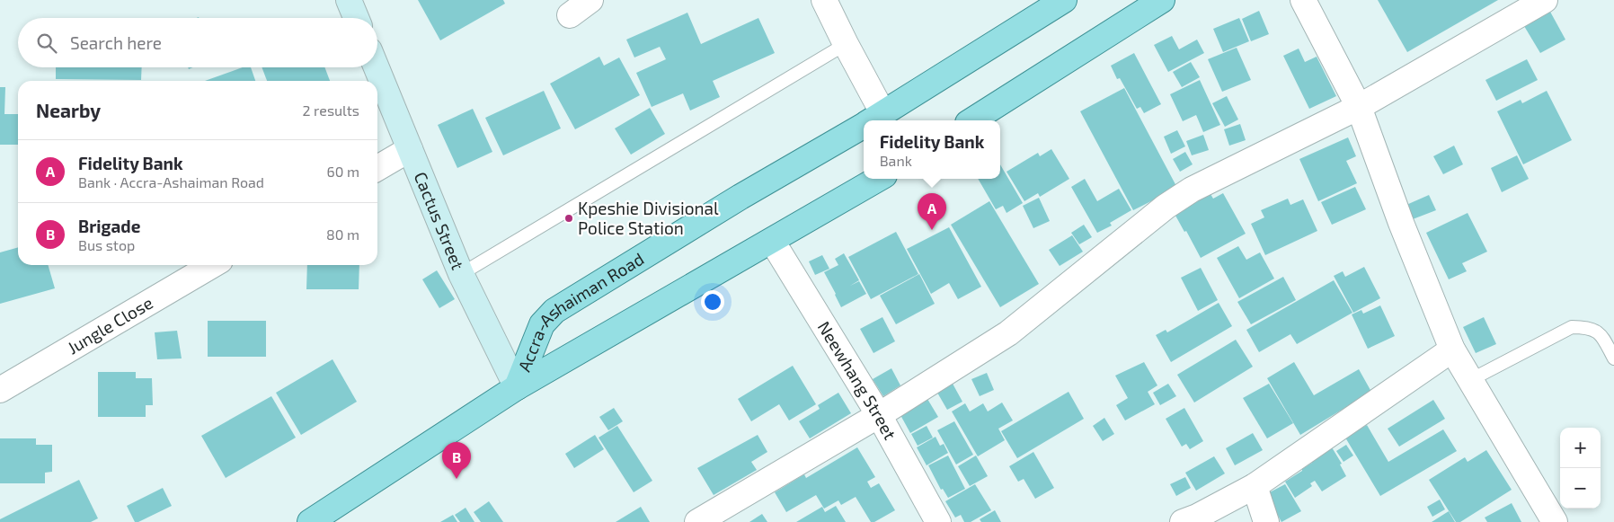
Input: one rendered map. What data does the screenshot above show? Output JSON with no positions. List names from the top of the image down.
{
  "streets": {
    "main road": ["Accra-Ashaiman Road"],
    "street": ["Cactus Street", "Jungle Close", "Neewhang Street"]
  },
  "crossings": [
    ["Cactus Street", "Accra-Ashaiman Road"],
    ["Accra-Ashaiman Road", "Neewhang Street"]
  ],
  "places": ["Kpeshie Divisional Police Station"],
  "page": {
    "search": "Search here",
    "heading": ["Nearby", "2 results"],
    "popup": ["Fidelity Bank", "Bank"],
    "list": [
      {
        "mark": "A",
        "name": "Fidelity Bank",
        "note": "Bank · Accra-Ashaiman Road",
        "value": "60 m"
      },
      {
        "mark": "B",
        "name": "Brigade",
        "note": "Bus stop",
        "value": "80 m"
      }
    ],
    "pins": ["A", "B"],
    "map_buttons": ["+", "−"]
  }
}
